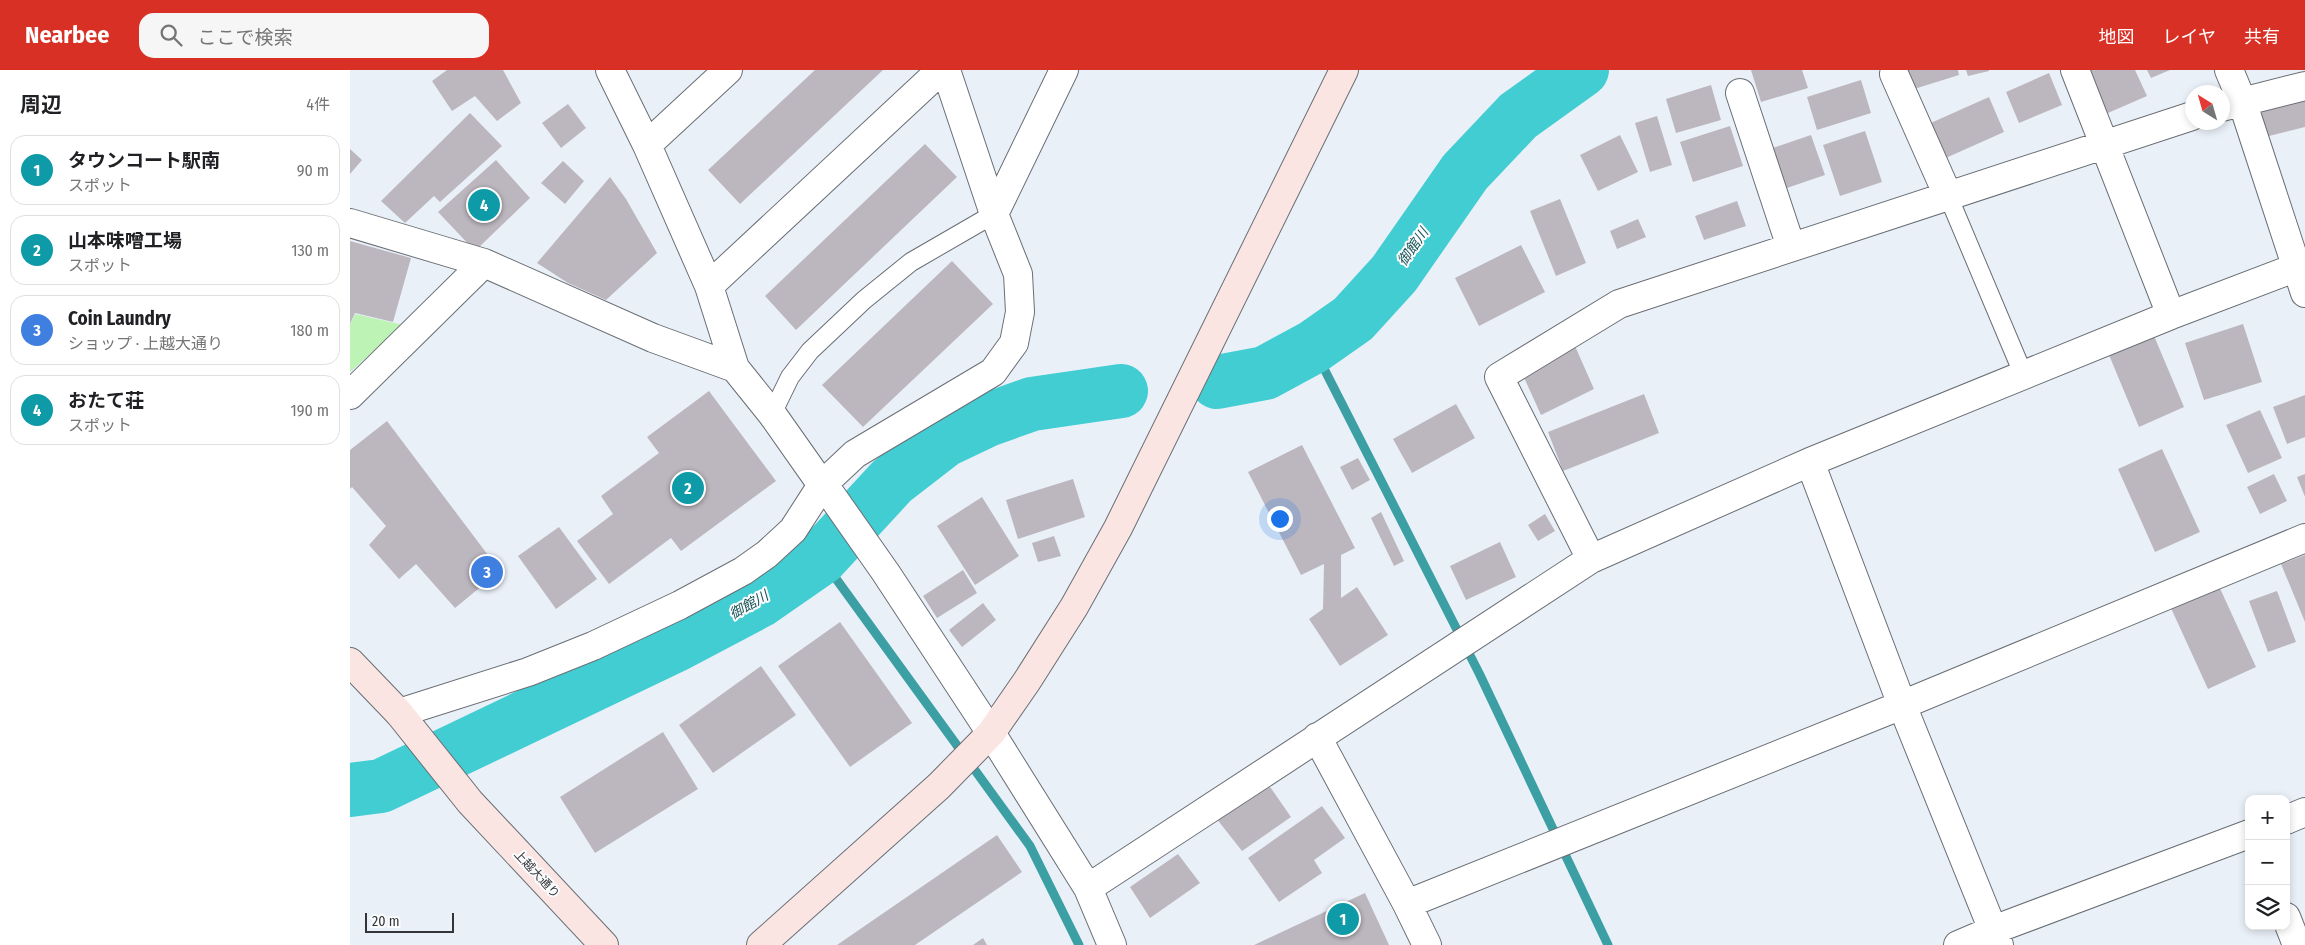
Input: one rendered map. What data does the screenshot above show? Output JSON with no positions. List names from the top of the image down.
{
  "streets": {
    "street": ["上越大通り"]
  },
  "water": ["御館川"],
  "scale_bar": "20 m",
  "north": "top left",
  "page": {
    "header": "Nearbee",
    "search": "ここで検索",
    "nav": ["地図", "レイヤ", "共有"],
    "heading": ["周辺", "4件"],
    "list": [
      {
        "mark": "1",
        "name": "タウンコート駅南",
        "note": "スポット",
        "value": "90 m"
      },
      {
        "mark": "2",
        "name": "山本味噌工場",
        "note": "スポット",
        "value": "130 m"
      },
      {
        "mark": "3",
        "name": "Coin Laundry",
        "note": "ショップ · 上越大通り",
        "value": "180 m"
      },
      {
        "mark": "4",
        "name": "おたて荘",
        "note": "スポット",
        "value": "190 m"
      }
    ],
    "pins": [
      "4",
      "2",
      "3",
      "1"
    ],
    "map_buttons": ["+", "−"],
    "scale": "20 m"
  }
}
